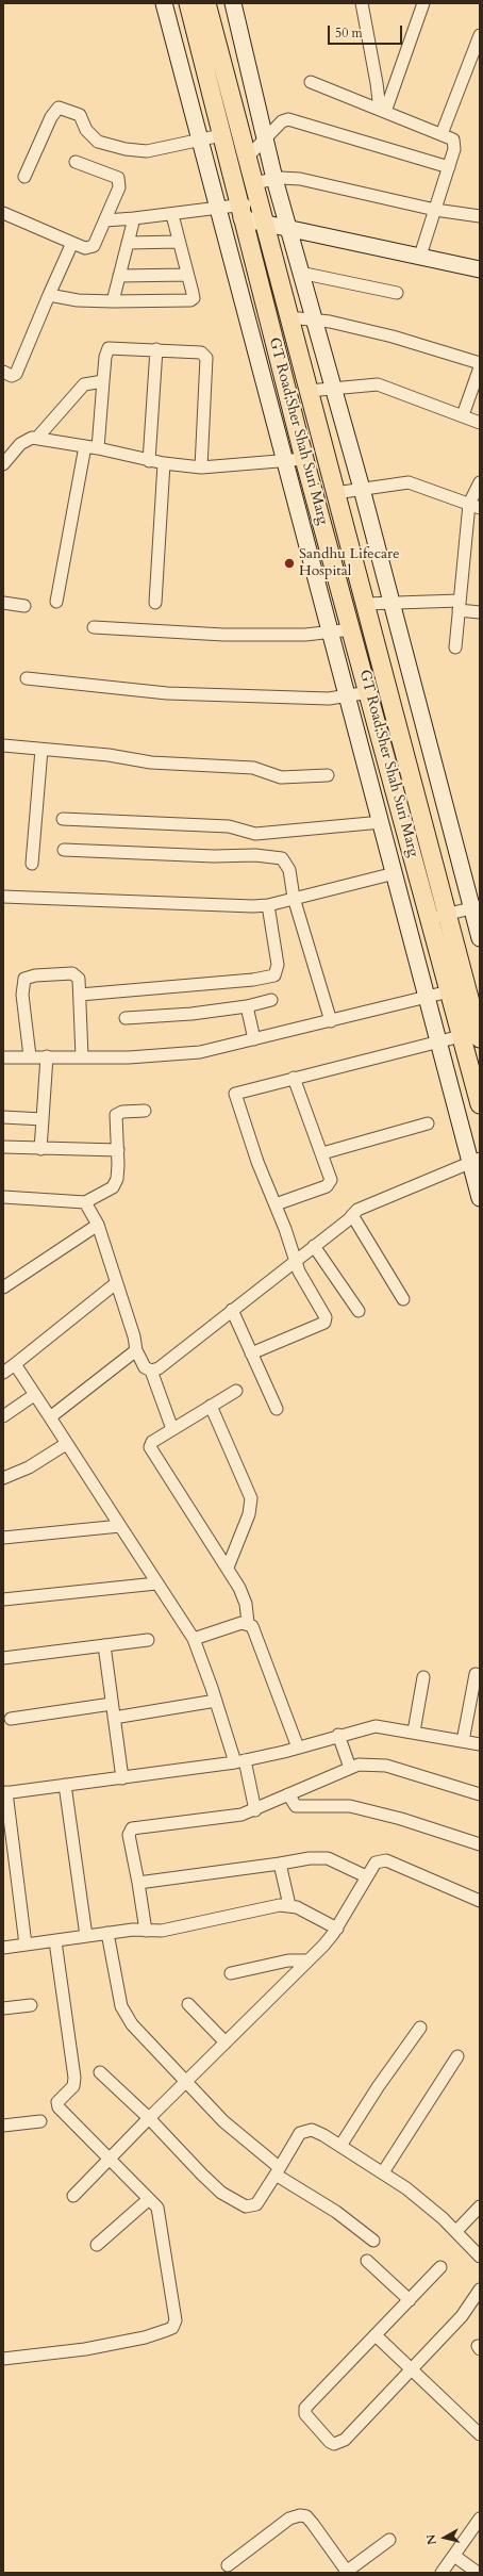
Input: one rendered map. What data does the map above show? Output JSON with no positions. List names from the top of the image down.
{
  "streets": {
    "main road": ["GT Road;Sher Shah Suri Marg"]
  },
  "places": ["Sandhu Lifecare Hospital"],
  "scale_bar": "50 m",
  "north": "left"
}
